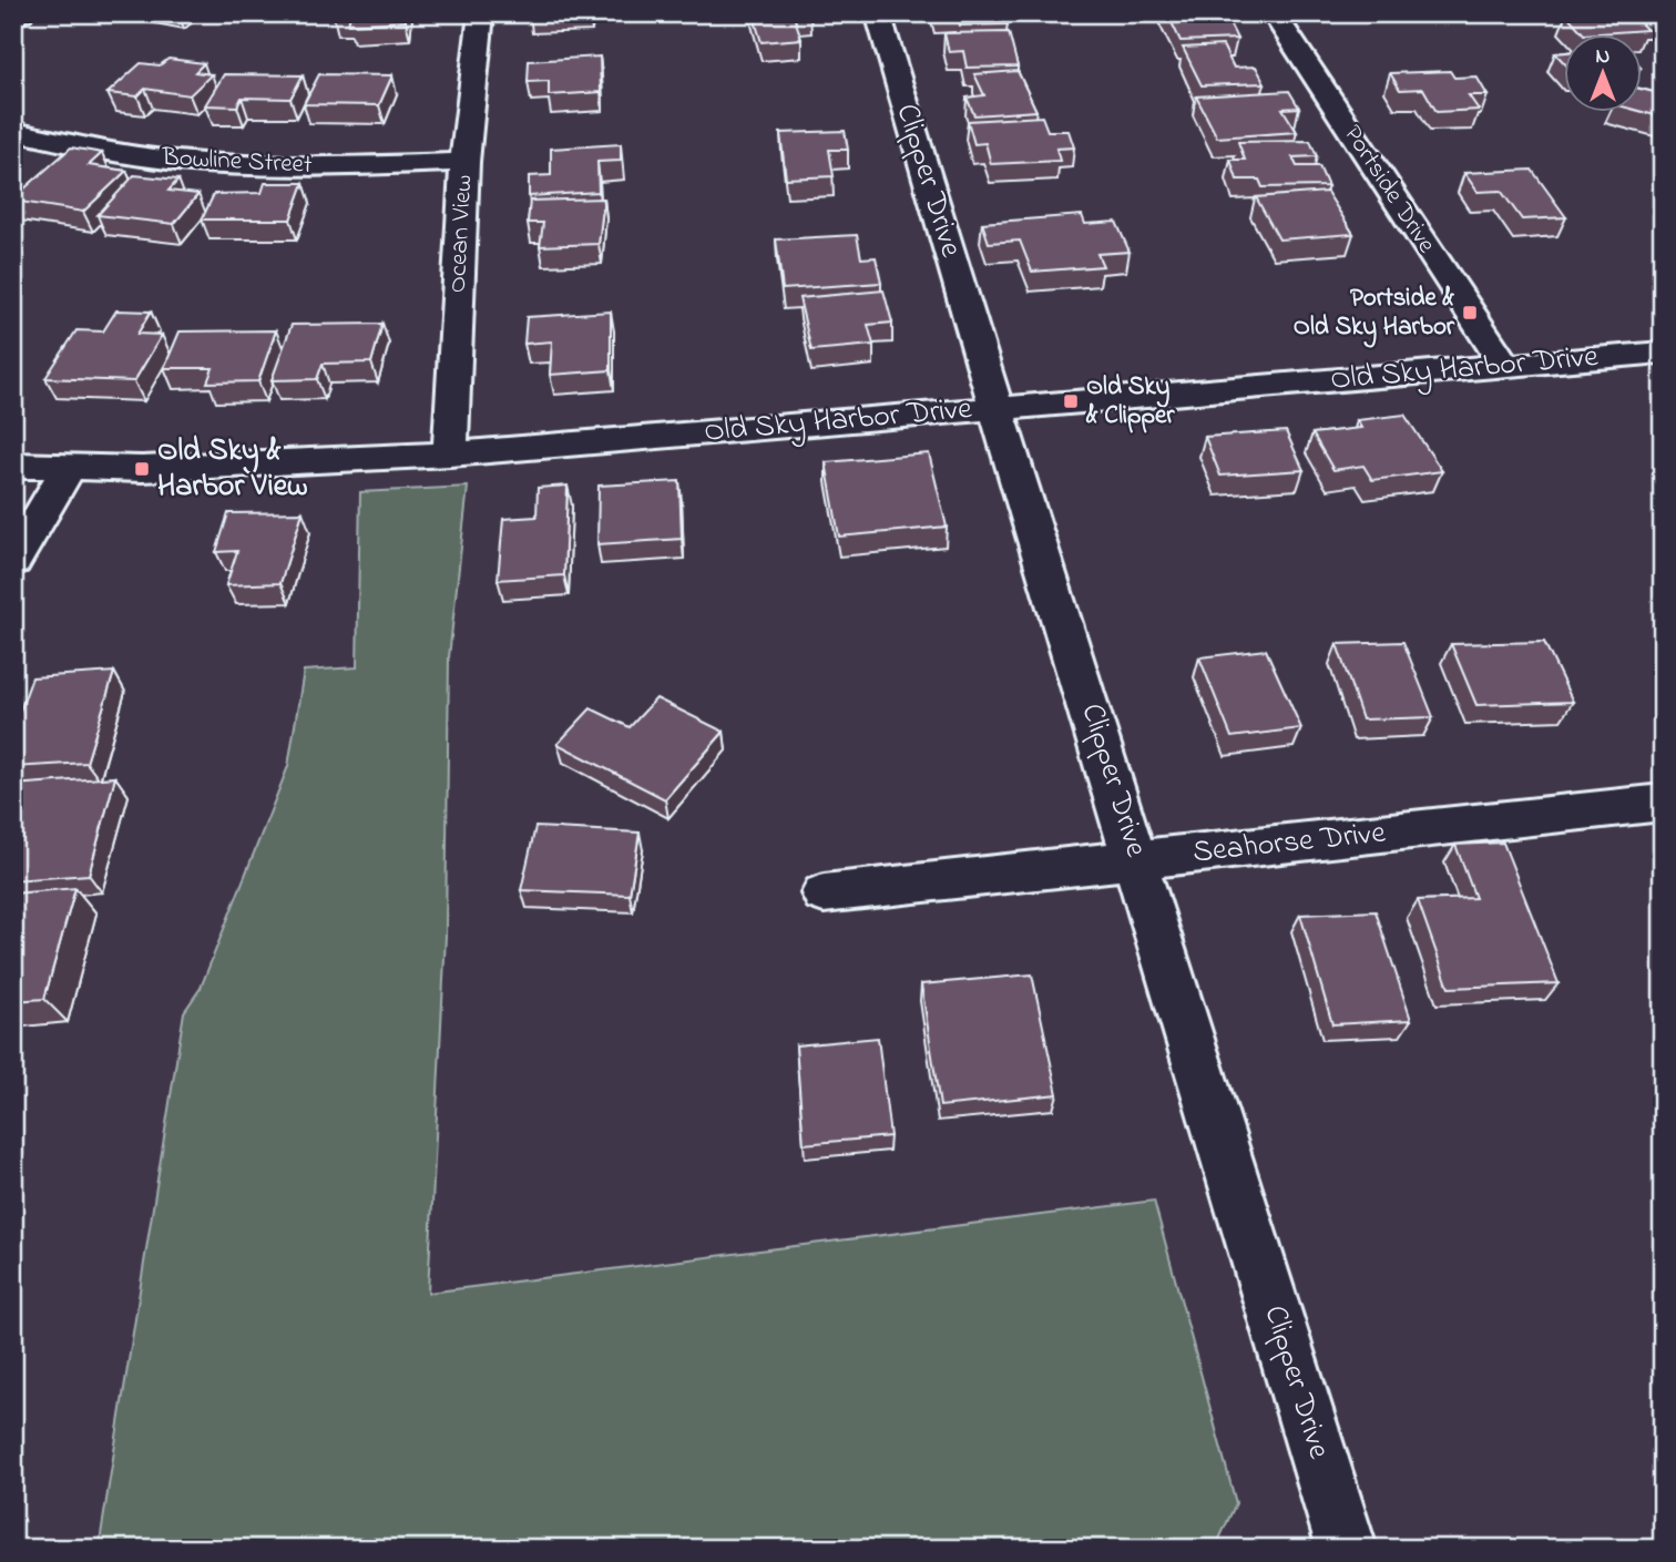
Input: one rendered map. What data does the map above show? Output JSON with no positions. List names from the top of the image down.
{
  "streets": {
    "street": [
      "Bowline Street",
      "Clipper Drive",
      "Portside Drive",
      "Ocean View",
      "Old Sky Harbor Drive",
      "Seahorse Drive"
    ]
  },
  "crossings": [
    ["Bowline Street", "Ocean View"],
    ["Clipper Drive", "Old Sky Harbor Drive"],
    ["Clipper Drive", "Seahorse Drive"],
    ["Portside Drive", "Old Sky Harbor Drive"],
    ["Ocean View", "Old Sky Harbor Drive"]
  ],
  "places": {
    "transit": ["Portside & Old Sky Harbor", "Old Sky & Clipper", "Old Sky & Harbor View"]
  },
  "north": "top"
}
